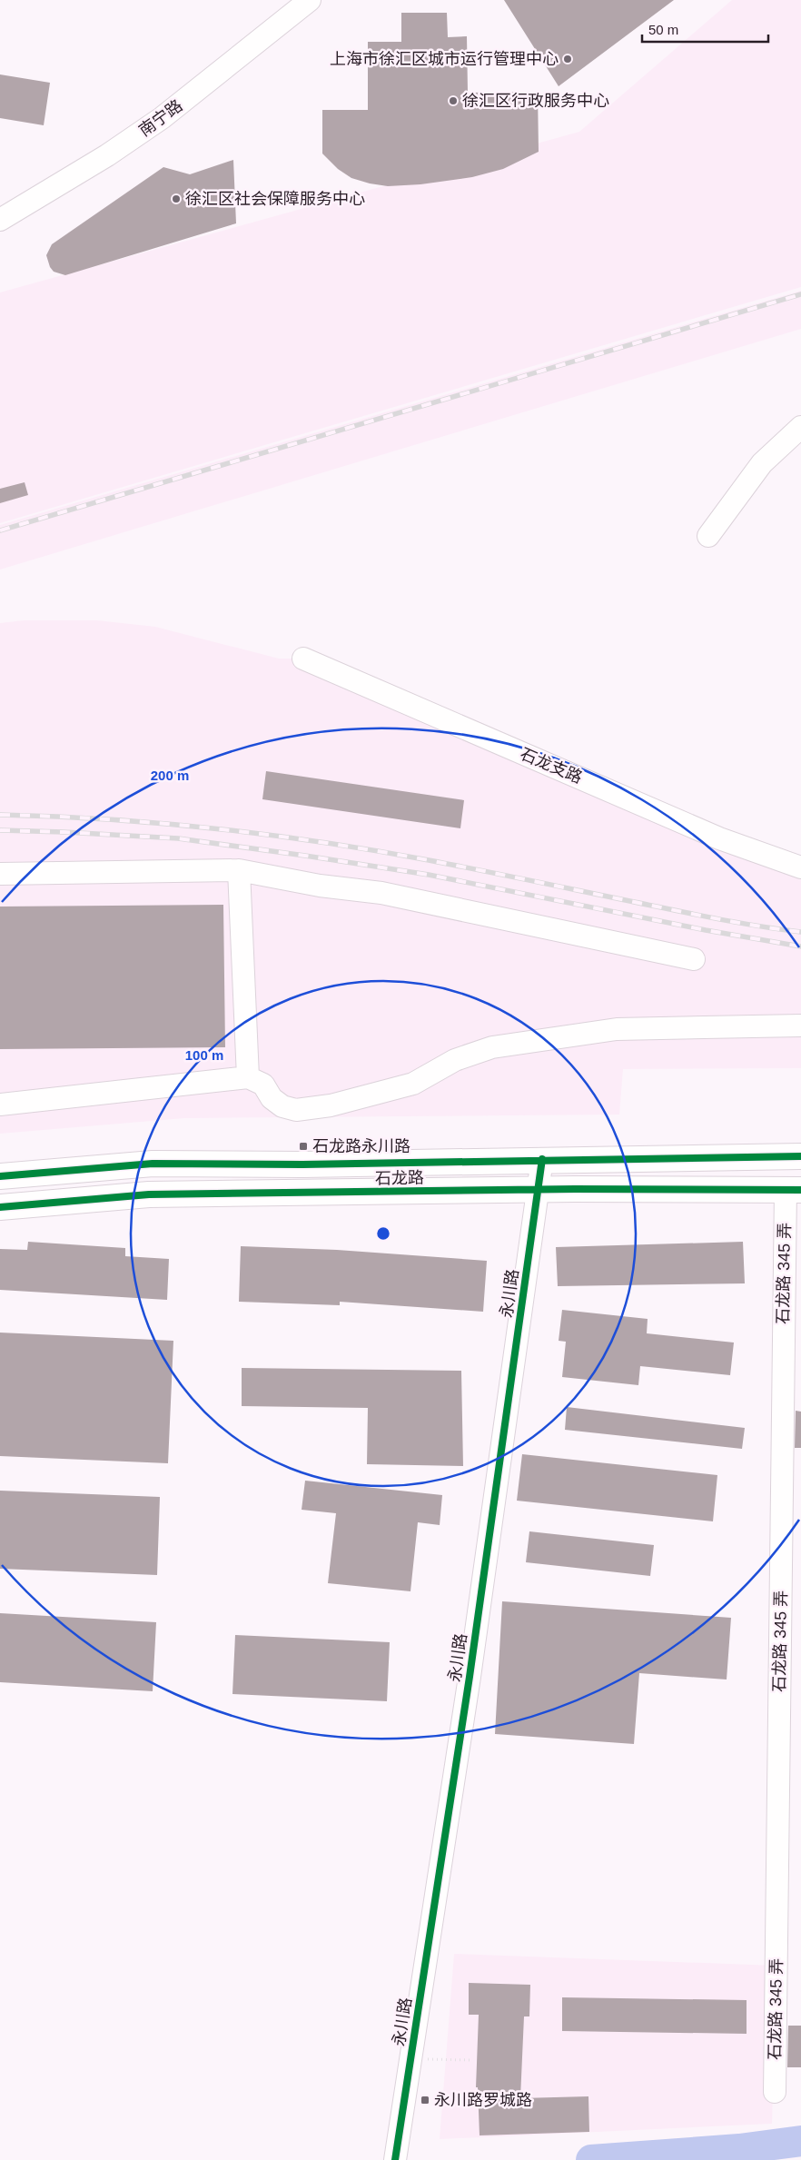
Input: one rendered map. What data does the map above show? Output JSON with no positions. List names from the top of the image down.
{
  "streets": {
    "main road": ["石龙路"],
    "street": [
      "南宁路",
      "石龙支路",
      "石龙路 345 弄",
      "永川路"
    ]
  },
  "crossings": [
    ["石龙路", "石龙路 345 弄"],
    ["石龙路", "永川路"]
  ],
  "places": {
    "other": ["上海市徐汇区城市运行管理中心", "徐汇区行政服务中心", "徐汇区社会保障服务中心"],
    "transit": ["石龙路永川路", "永川路罗城路"]
  },
  "scale_bar": "50 m",
  "rings": ["200 m", "100 m"]
}
